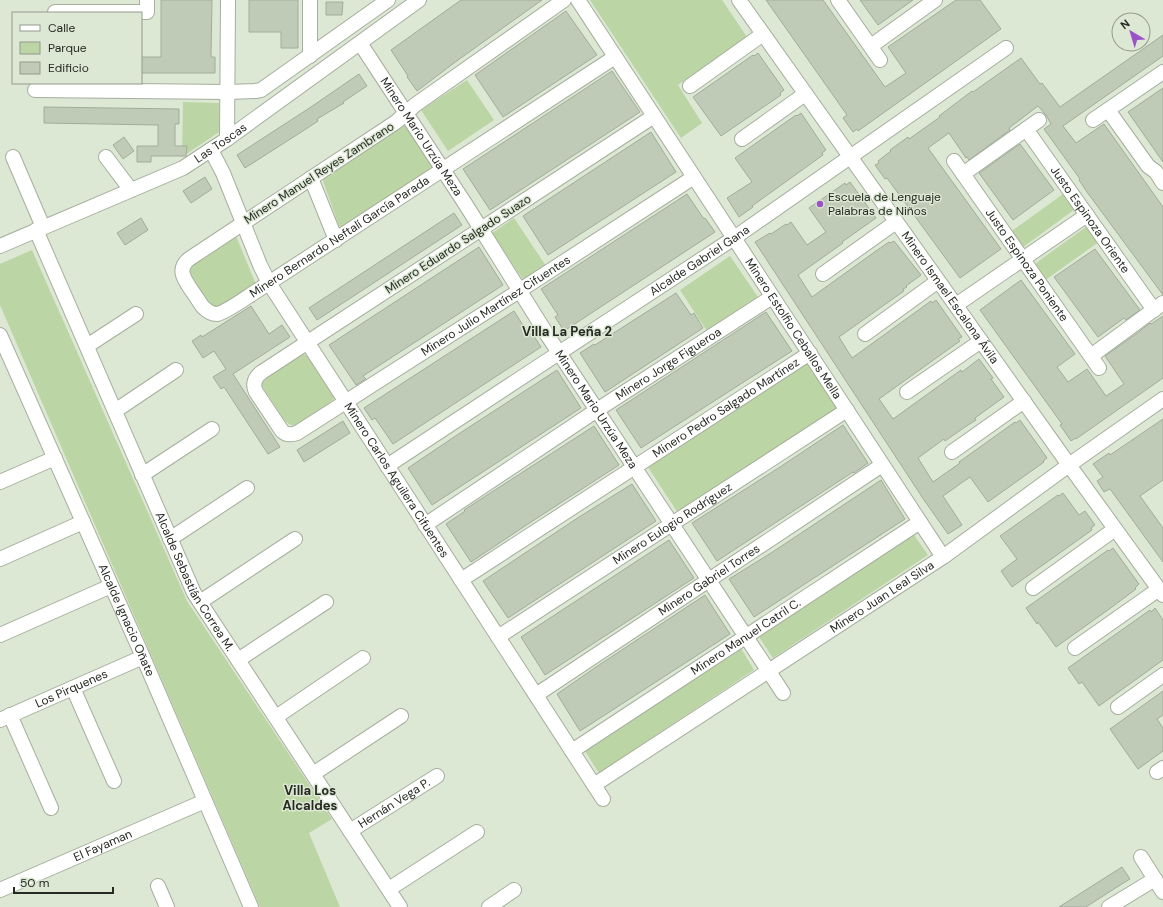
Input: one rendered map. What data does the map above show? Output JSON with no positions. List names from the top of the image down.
{
  "streets": {
    "street": [
      "Minero Mario Urzúa Meza",
      "Las Toscas",
      "Minero Manuel Reyes Zambrano",
      "Justo Espinoza Oriente",
      "Minero Bernardo Neftalí García Parada",
      "Minero Eduardo Salgado Suazo",
      "Alcalde Gabriel Gana",
      "Justo Espinoza Poniente",
      "Minero Ismael Escalona Ávila",
      "Minero Julio Martínez Cifuentes",
      "Minero Estolfio Ceballos Mella",
      "Minero Jorge Figueroa",
      "Minero Pedro Salgado Martínez",
      "Minero Carlos Aguilera Cifuentes",
      "Minero Eulogio Rodríguez",
      "Minero Gabriel Torres",
      "Alcalde Sebastián Correa M.",
      "Minero Juan Leal Silva",
      "Alcalde Ignacio Oñate",
      "Minero Manuel Catril C.",
      "Los Pirquenes",
      "Hernán Vega P.",
      "El Fayaman"
    ]
  },
  "crossings": [
    ["Minero Mario Urzúa Meza", "Las Toscas"],
    ["Minero Mario Urzúa Meza", "Minero Manuel Reyes Zambrano"],
    ["Minero Mario Urzúa Meza", "Minero Bernardo Neftalí García Parada"],
    ["Minero Mario Urzúa Meza", "Minero Eduardo Salgado Suazo"],
    ["Minero Mario Urzúa Meza", "Alcalde Gabriel Gana"],
    ["Minero Mario Urzúa Meza", "Minero Julio Martínez Cifuentes"],
    ["Minero Mario Urzúa Meza", "Minero Jorge Figueroa"],
    ["Minero Mario Urzúa Meza", "Minero Pedro Salgado Martínez"],
    ["Minero Mario Urzúa Meza", "Minero Eulogio Rodríguez"],
    ["Minero Mario Urzúa Meza", "Minero Gabriel Torres"],
    ["Minero Mario Urzúa Meza", "Minero Juan Leal Silva"],
    ["Minero Mario Urzúa Meza", "Minero Manuel Catril C."],
    ["Las Toscas", "Minero Carlos Aguilera Cifuentes"],
    ["Las Toscas", "Alcalde Sebastián Correa M."],
    ["Minero Manuel Reyes Zambrano", "Minero Bernardo Neftalí García Parada"],
    ["Minero Manuel Reyes Zambrano", "Minero Carlos Aguilera Cifuentes"],
    ["Minero Bernardo Neftalí García Parada", "Minero Estolfio Ceballos Mella"],
    ["Minero Bernardo Neftalí García Parada", "Minero Carlos Aguilera Cifuentes"],
    ["Minero Eduardo Salgado Suazo", "Minero Julio Martínez Cifuentes"],
    ["Minero Eduardo Salgado Suazo", "Minero Estolfio Ceballos Mella"],
    ["Minero Eduardo Salgado Suazo", "Minero Carlos Aguilera Cifuentes"],
    ["Alcalde Gabriel Gana", "Minero Ismael Escalona Ávila"],
    ["Alcalde Gabriel Gana", "Minero Estolfio Ceballos Mella"],
    ["Alcalde Gabriel Gana", "Minero Carlos Aguilera Cifuentes"],
    ["Minero Ismael Escalona Ávila", "Minero Juan Leal Silva"],
    ["Minero Julio Martínez Cifuentes", "Minero Estolfio Ceballos Mella"],
    ["Minero Julio Martínez Cifuentes", "Minero Carlos Aguilera Cifuentes"],
    ["Minero Estolfio Ceballos Mella", "Minero Jorge Figueroa"],
    ["Minero Estolfio Ceballos Mella", "Minero Pedro Salgado Martínez"],
    ["Minero Estolfio Ceballos Mella", "Minero Eulogio Rodríguez"],
    ["Minero Estolfio Ceballos Mella", "Minero Gabriel Torres"],
    ["Minero Estolfio Ceballos Mella", "Minero Juan Leal Silva"],
    ["Minero Estolfio Ceballos Mella", "Minero Manuel Catril C."],
    ["Minero Jorge Figueroa", "Minero Carlos Aguilera Cifuentes"],
    ["Minero Pedro Salgado Martínez", "Minero Carlos Aguilera Cifuentes"],
    ["Minero Carlos Aguilera Cifuentes", "Minero Eulogio Rodríguez"],
    ["Minero Carlos Aguilera Cifuentes", "Minero Gabriel Torres"],
    ["Minero Carlos Aguilera Cifuentes", "Minero Juan Leal Silva"],
    ["Minero Carlos Aguilera Cifuentes", "Minero Manuel Catril C."],
    ["Alcalde Sebastián Correa M.", "Hernán Vega P."],
    ["Alcalde Ignacio Oñate", "Los Pirquenes"],
    ["Alcalde Ignacio Oñate", "El Fayaman"]
  ],
  "districts": ["Villa La Peña 2", "Villa Los Alcaldes"],
  "places": ["Escuela de Lenguaje Palabras de Niños"],
  "legend": ["Calle", "Parque", "Edificio"],
  "scale_bar": "50 m",
  "north": "top left"
}
